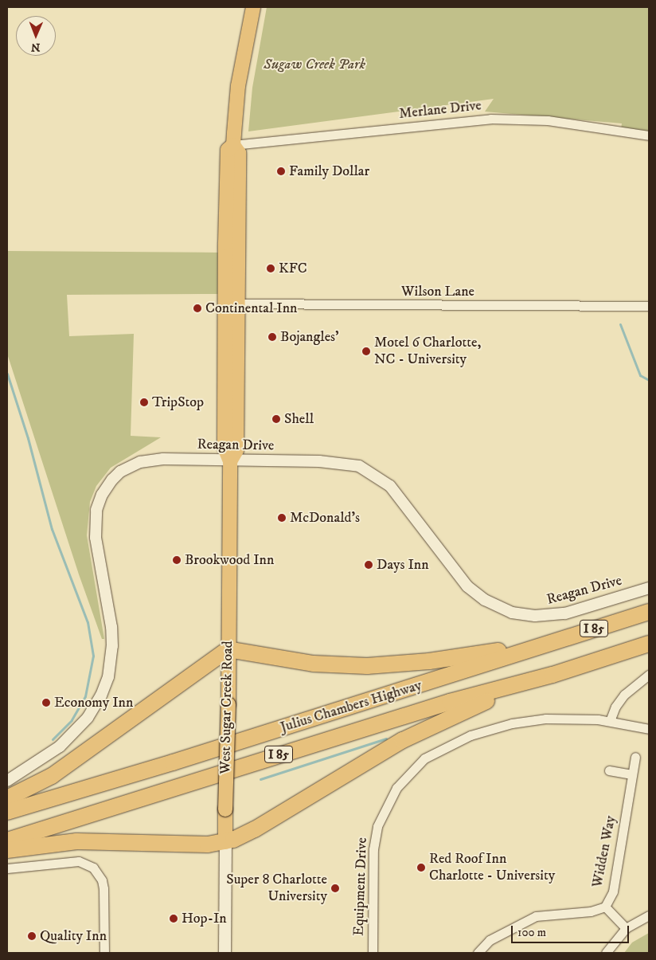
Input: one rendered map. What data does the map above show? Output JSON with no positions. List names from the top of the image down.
{
  "streets": {
    "highway": ["I 85", "Julius Chambers Highway"],
    "main road": ["West Sugar Creek Road"],
    "street": [
      "Merlane Drive",
      "Wilson Lane",
      "Reagan Drive",
      "Widden Way",
      "Equipment Drive"
    ]
  },
  "crossings": [
    ["Merlane Drive", "West Sugar Creek Road"],
    ["Wilson Lane", "West Sugar Creek Road"],
    ["Reagan Drive", "West Sugar Creek Road"]
  ],
  "parks": ["Sugaw Creek Park"],
  "places": [
    "Family Dollar",
    "KFC",
    "Continental Inn",
    "Bojangles'",
    "Motel 6 Charlotte, NC - University",
    "TripStop",
    "Shell",
    "McDonald's",
    "Brookwood Inn",
    "Days Inn",
    "Economy Inn",
    "Red Roof Inn Charlotte - University",
    "Super 8 Charlotte University",
    "Hop-In",
    "Quality Inn"
  ],
  "scale_bar": "100 m",
  "north": "bottom"
}
